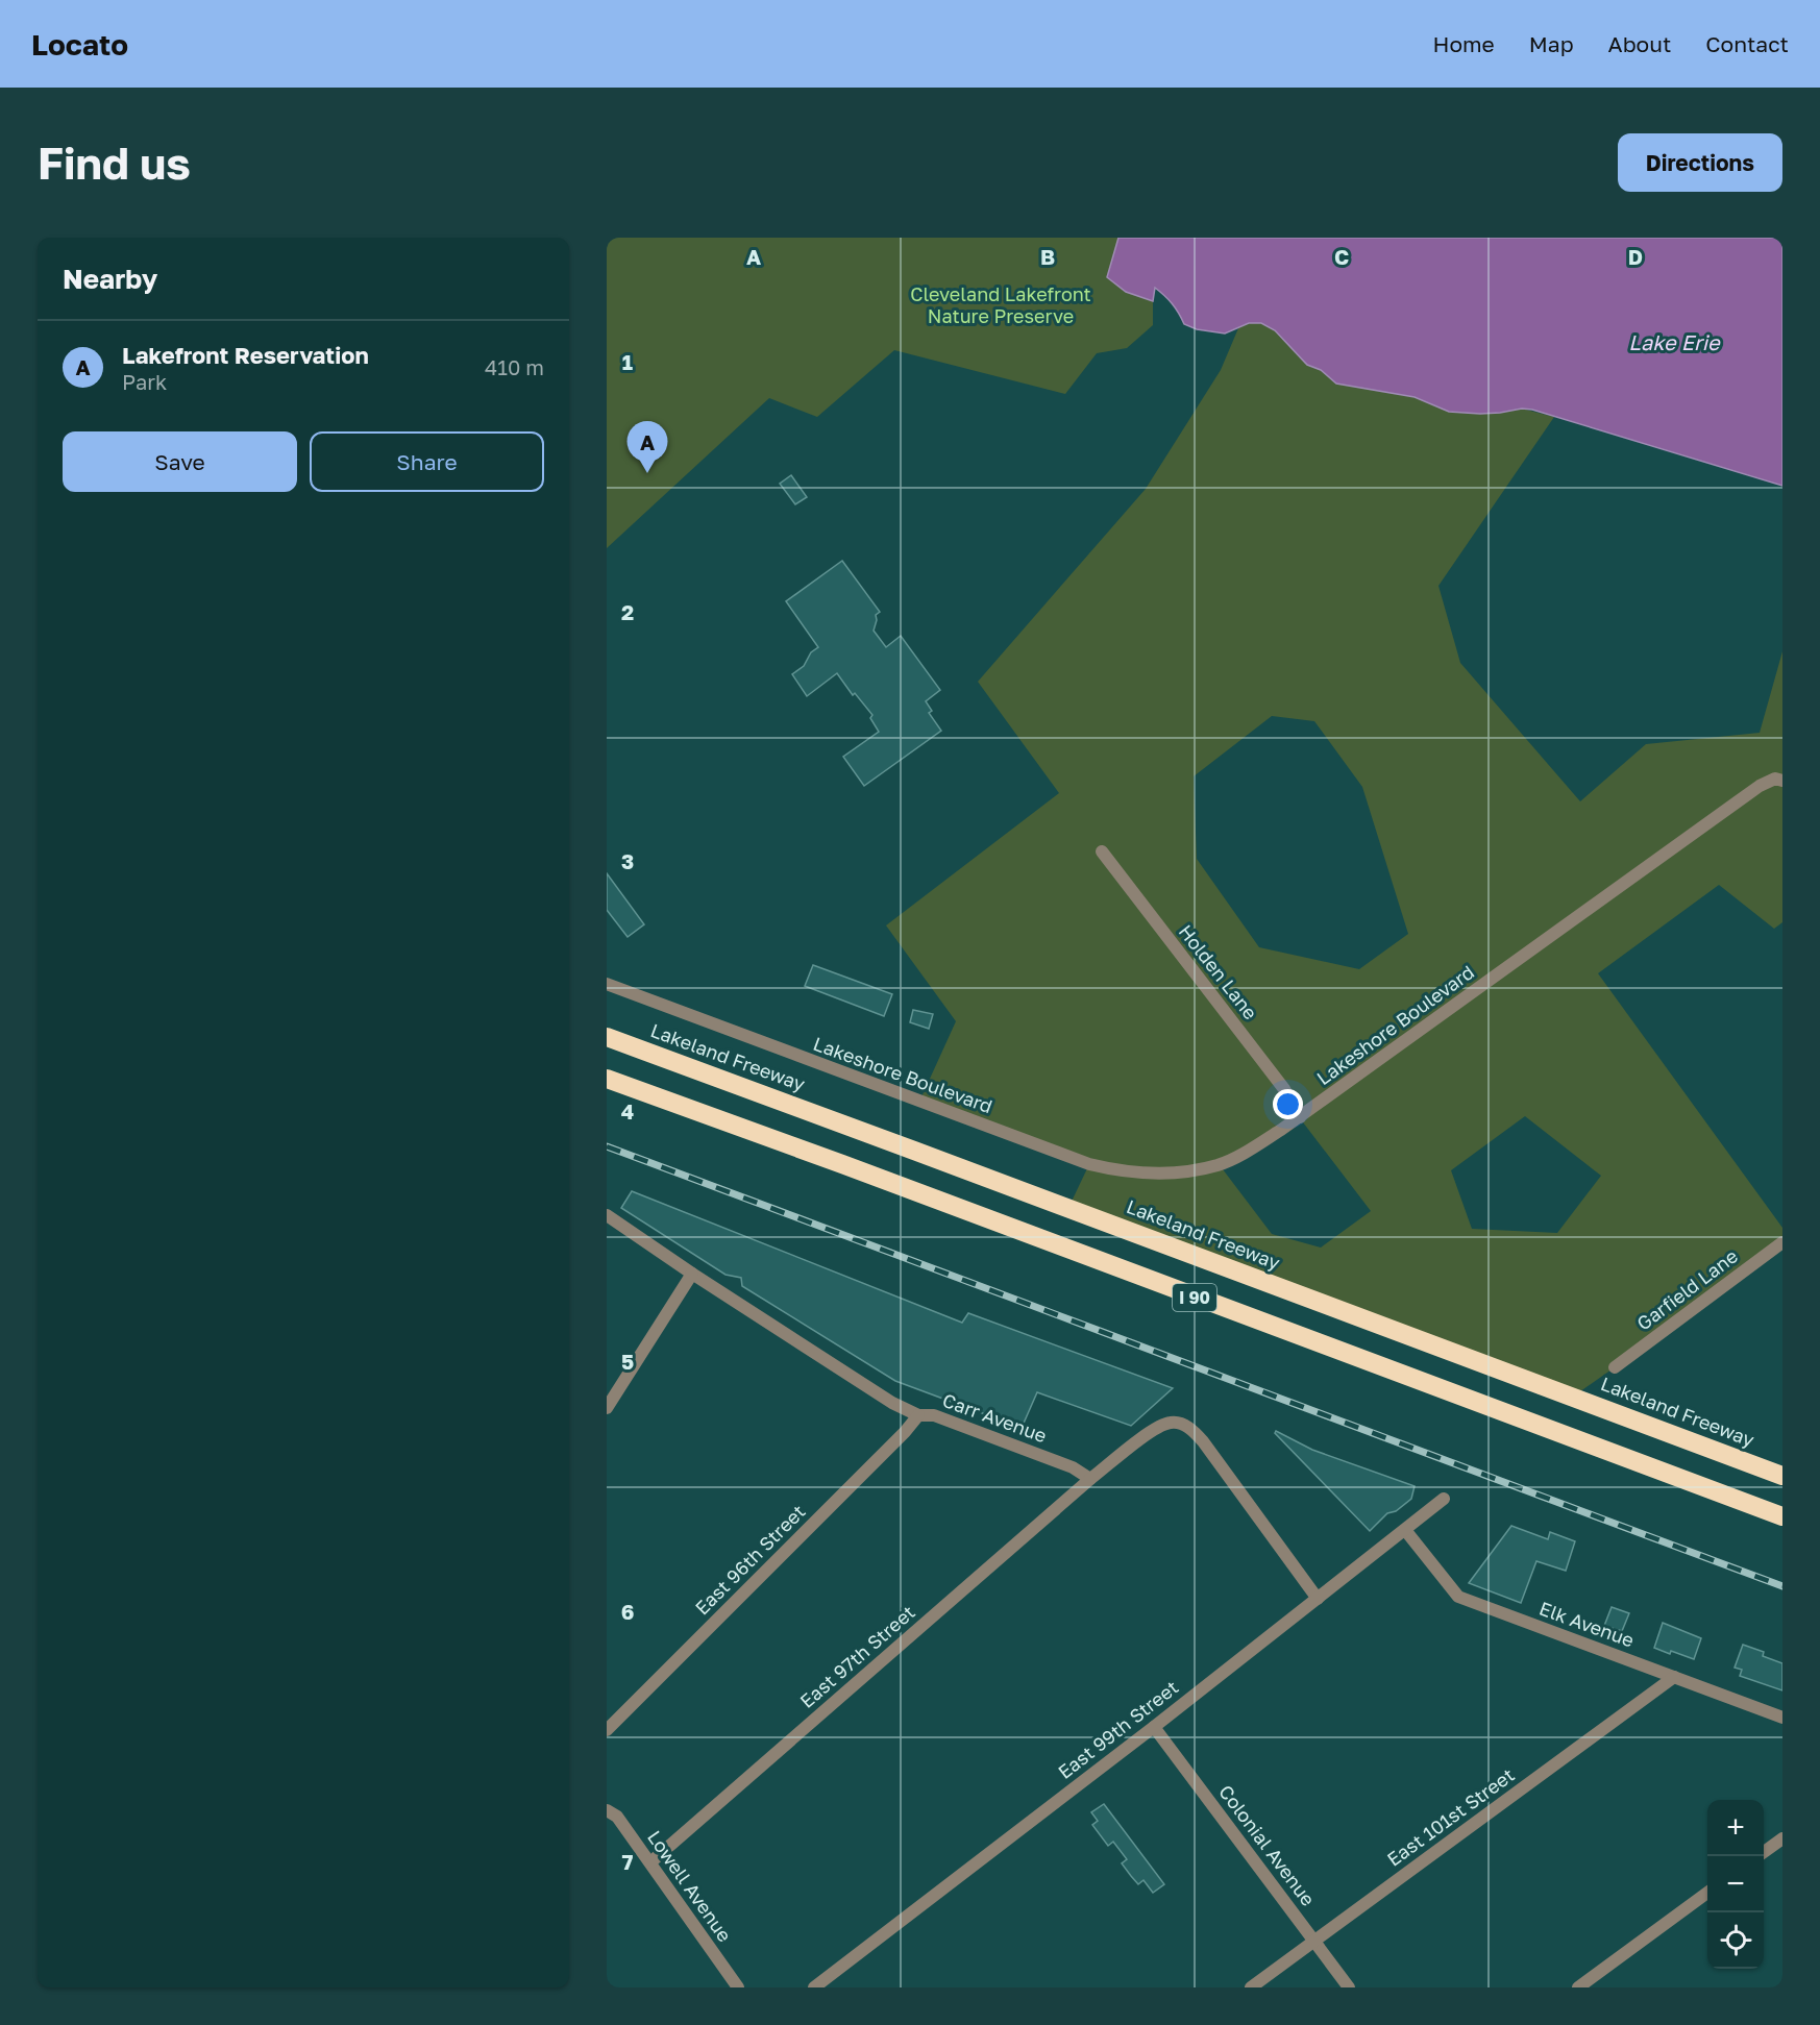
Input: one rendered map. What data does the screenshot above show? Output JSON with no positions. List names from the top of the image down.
{
  "streets": {
    "highway": ["Lakeland Freeway", "I 90"],
    "street": [
      "Holden Lane",
      "Lakeshore Boulevard",
      "Garfield Lane",
      "Carr Avenue",
      "East 96th Street",
      "Elk Avenue",
      "East 97th Street",
      "East 99th Street",
      "East 101st Street",
      "Colonial Avenue",
      "Lowell Avenue"
    ]
  },
  "crossings": [
    ["Holden Lane", "Lakeshore Boulevard"],
    ["Carr Avenue", "East 96th Street"],
    ["Carr Avenue", "East 97th Street"],
    ["Elk Avenue", "East 99th Street"],
    ["Elk Avenue", "East 101st Street"],
    ["East 97th Street", "Lowell Avenue"],
    ["East 99th Street", "Colonial Avenue"],
    ["East 101st Street", "Colonial Avenue"]
  ],
  "water": ["Lake Erie"],
  "parks": ["Cleveland Lakefront Nature Preserve"],
  "page": {
    "header": "Locato",
    "nav": [
      "Home",
      "Map",
      "About",
      "Contact"
    ],
    "buttons": [
      "Directions",
      ["Save", "Share"]
    ],
    "title": "Find us",
    "heading": "Nearby",
    "list": [
      {
        "mark": "A",
        "name": "Lakefront Reservation",
        "note": "Park",
        "value": "410 m"
      }
    ],
    "pins": "A",
    "map_buttons": ["+", "−"]
  },
  "grid": {
    "columns": [
      "A",
      "B",
      "C",
      "D"
    ],
    "rows": [
      "1",
      "2",
      "3",
      "4",
      "5",
      "6",
      "7"
    ]
  }
}
